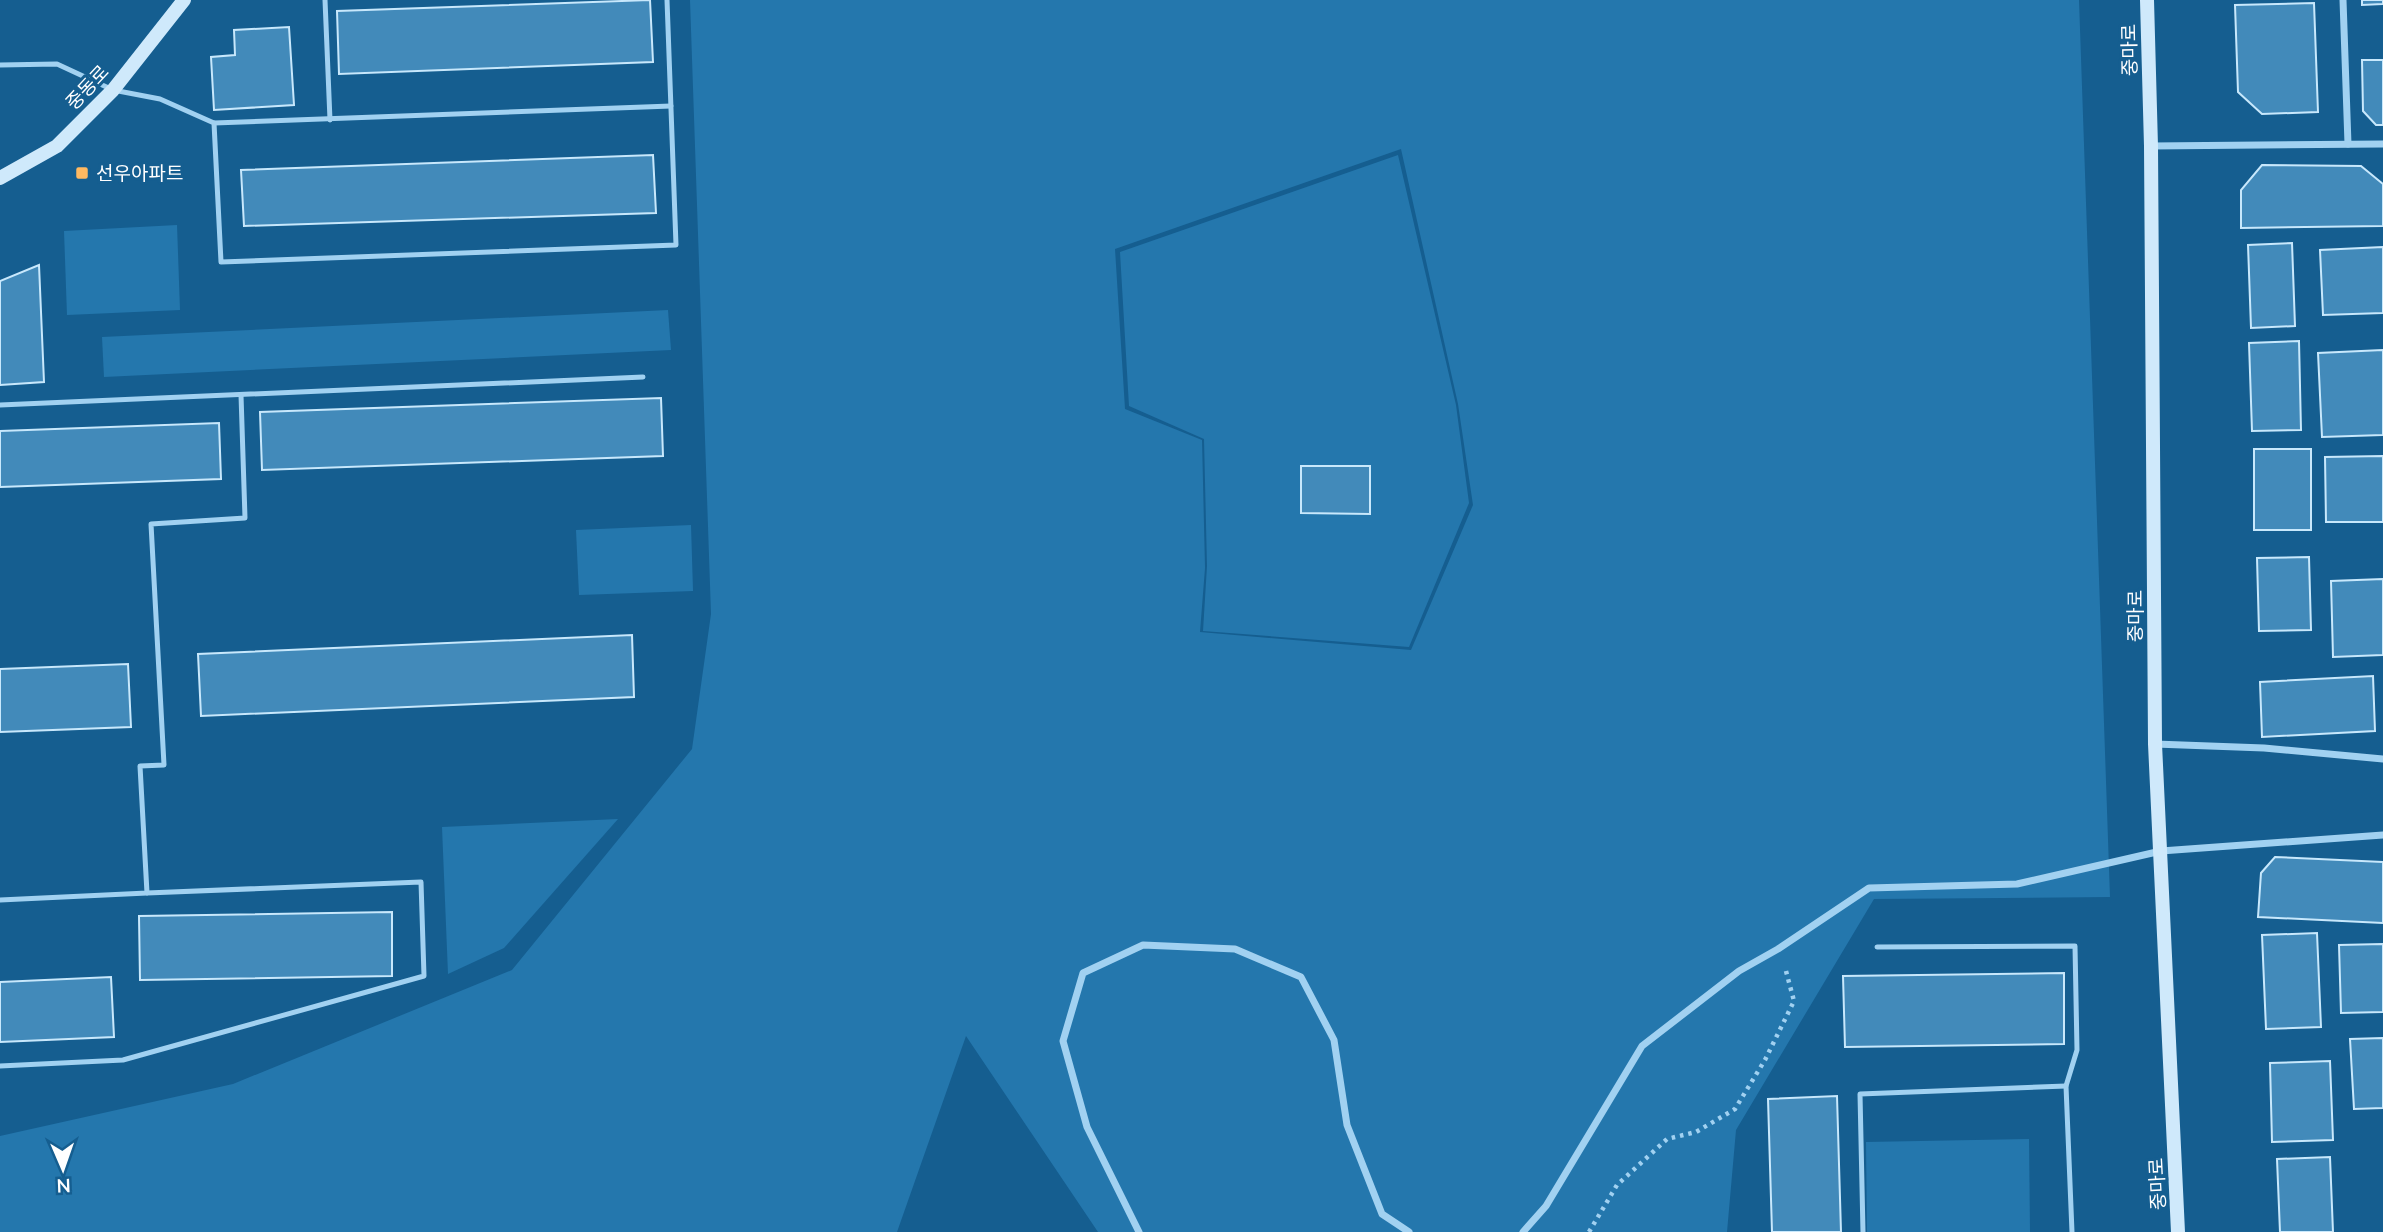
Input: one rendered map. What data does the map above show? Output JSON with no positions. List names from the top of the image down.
{
  "streets": {
    "main road": ["중마로", "중동로"]
  },
  "places": {
    "transit": ["선우아파트"]
  },
  "north": "bottom"
}
